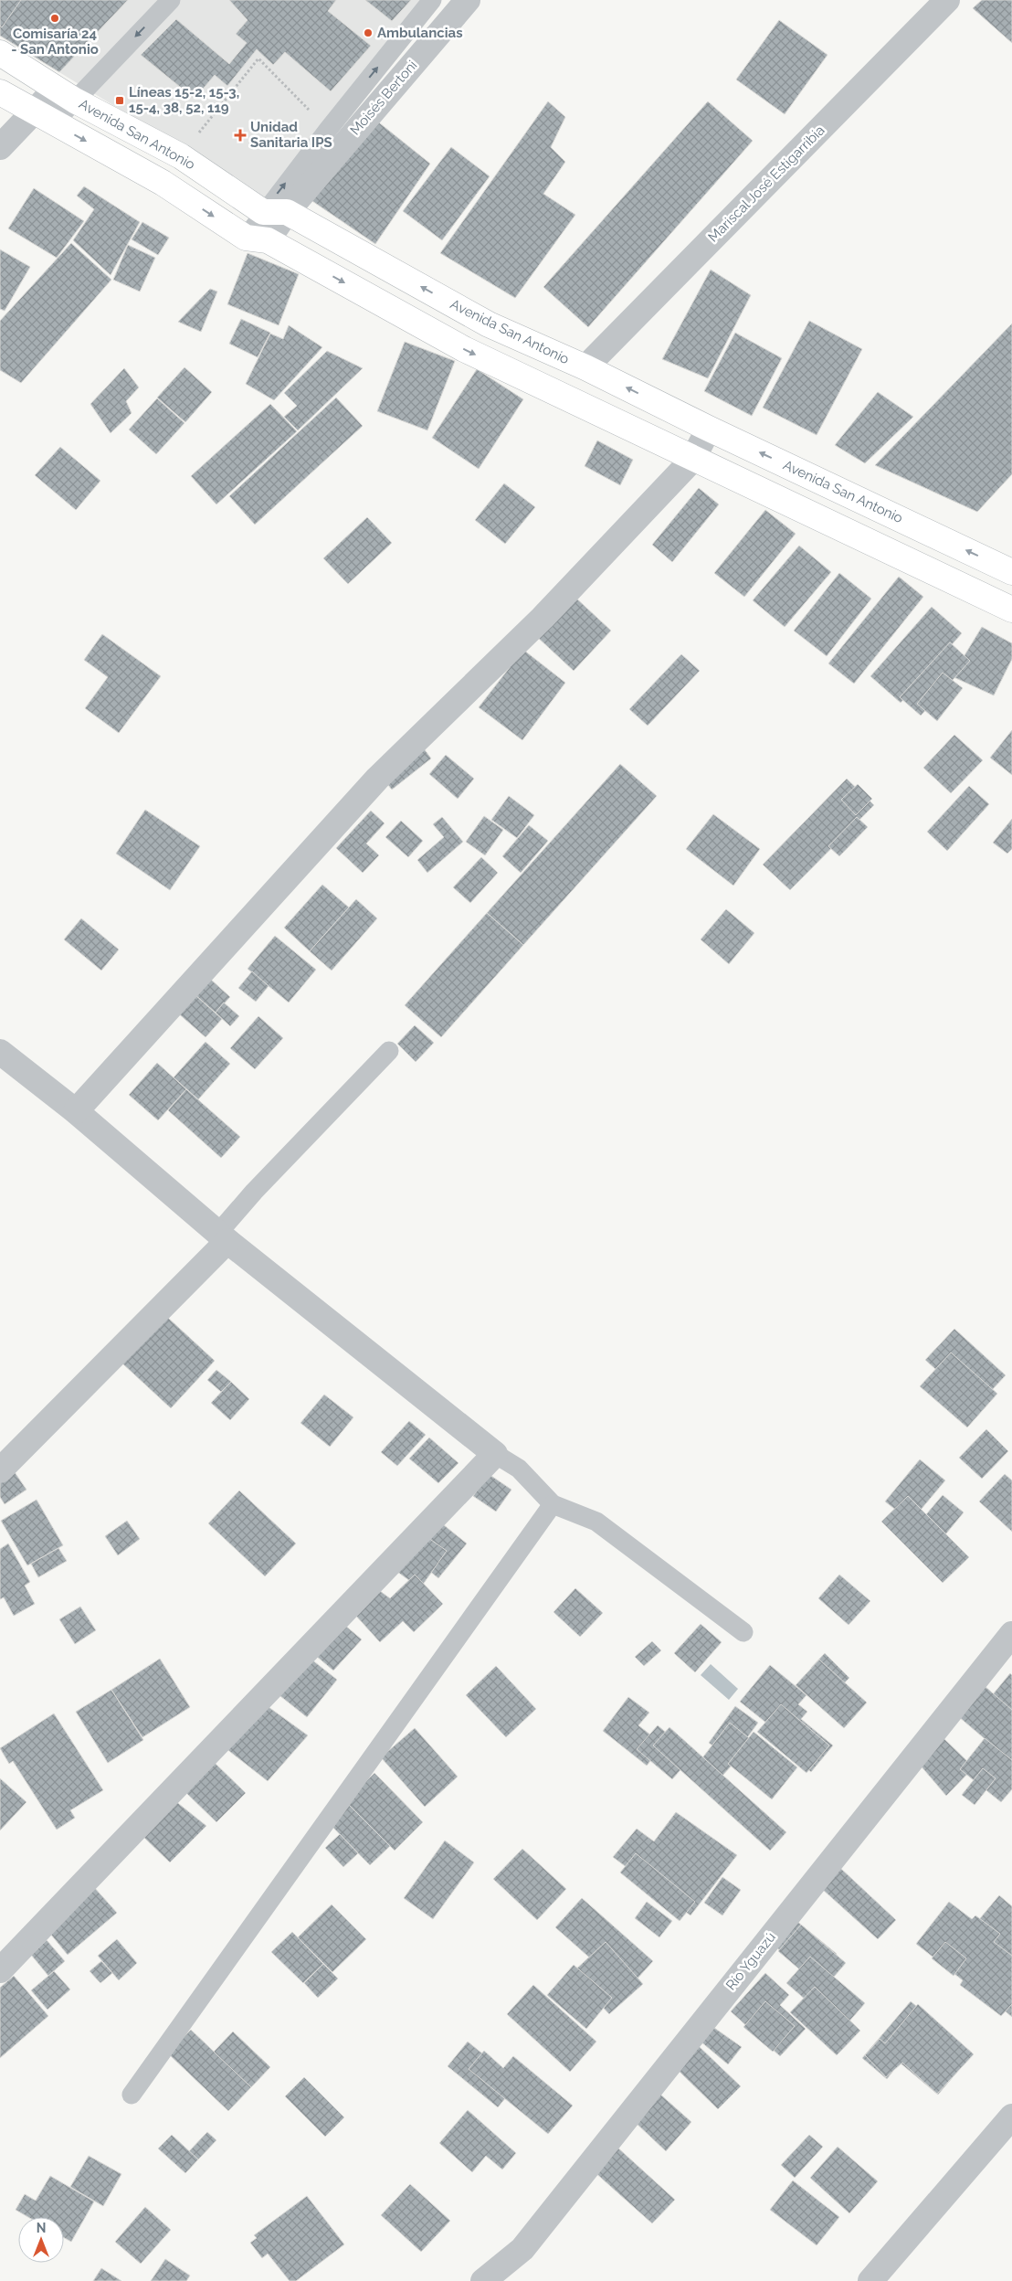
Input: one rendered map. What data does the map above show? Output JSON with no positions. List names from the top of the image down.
{
  "streets": {
    "main road": ["Avenida San Antonio"],
    "street": ["Moisés Bertoni", "Mariscal José Estigarribia", "Río Yguazú"]
  },
  "crossings": [
    ["Moisés Bertoni", "Avenida San Antonio"],
    ["Avenida San Antonio", "Mariscal José Estigarribia"]
  ],
  "places": {
    "other": ["Comisaría 24 - San Antonio", "Ambulancias"],
    "transit": ["Líneas 15-2, 15-3, 15-4, 38, 52, 119"],
    "health": ["Unidad Sanitaria IPS"]
  },
  "north": "top"
}
